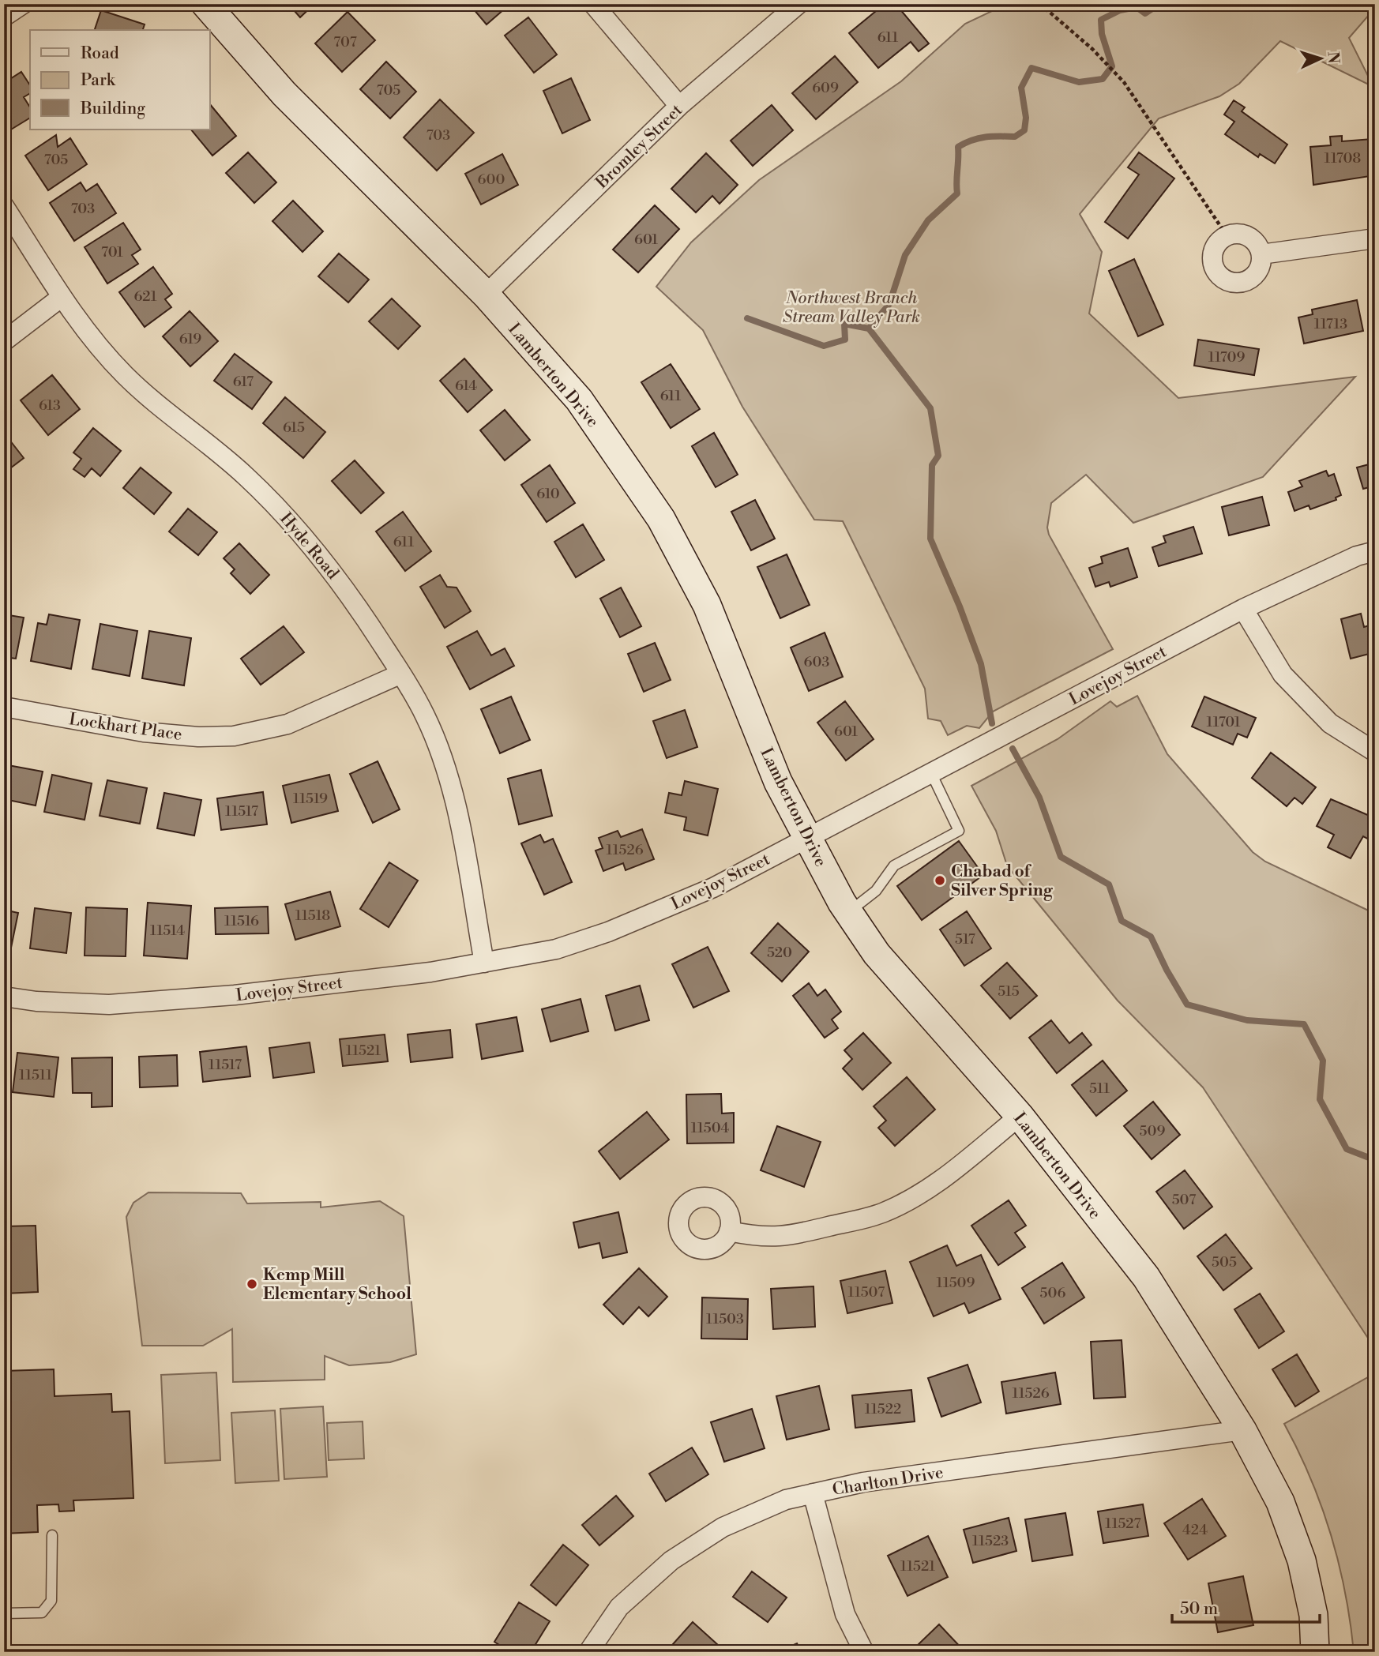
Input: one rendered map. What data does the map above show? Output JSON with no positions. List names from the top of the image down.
{
  "streets": {
    "street": [
      "Bromley Street",
      "Lamberton Drive",
      "Hyde Road",
      "Lovejoy Street",
      "Lockhart Place",
      "Charlton Drive"
    ]
  },
  "crossings": [
    ["Bromley Street", "Lamberton Drive"],
    ["Lamberton Drive", "Lovejoy Street"],
    ["Lamberton Drive", "Charlton Drive"],
    ["Hyde Road", "Lovejoy Street"],
    ["Hyde Road", "Lockhart Place"]
  ],
  "parks": ["Northwest Branch Stream Valley Park"],
  "places": ["Chabad of Silver Spring", "Kemp Mill Elementary School"],
  "house_numbers": [
    "611",
    "707",
    "609",
    "705",
    "703",
    "11708",
    "705",
    "600",
    "703",
    "601",
    "701",
    "621",
    "11713",
    "619",
    "11709",
    "617",
    "614",
    "611",
    "613",
    "615",
    "610",
    "611",
    "603",
    "11701",
    "601",
    "11519",
    "11517",
    "11526",
    "11518",
    "11516",
    "11514",
    "517",
    "520",
    "515",
    "11521",
    "11517",
    "11511",
    "511",
    "11504",
    "509",
    "507",
    "505",
    "11509",
    "11507",
    "506",
    "11503",
    "11526",
    "11522",
    "11527",
    "424",
    "11523",
    "11521"
  ],
  "legend": ["Road", "Park", "Building"],
  "scale_bar": "50 m",
  "north": "right"
}
